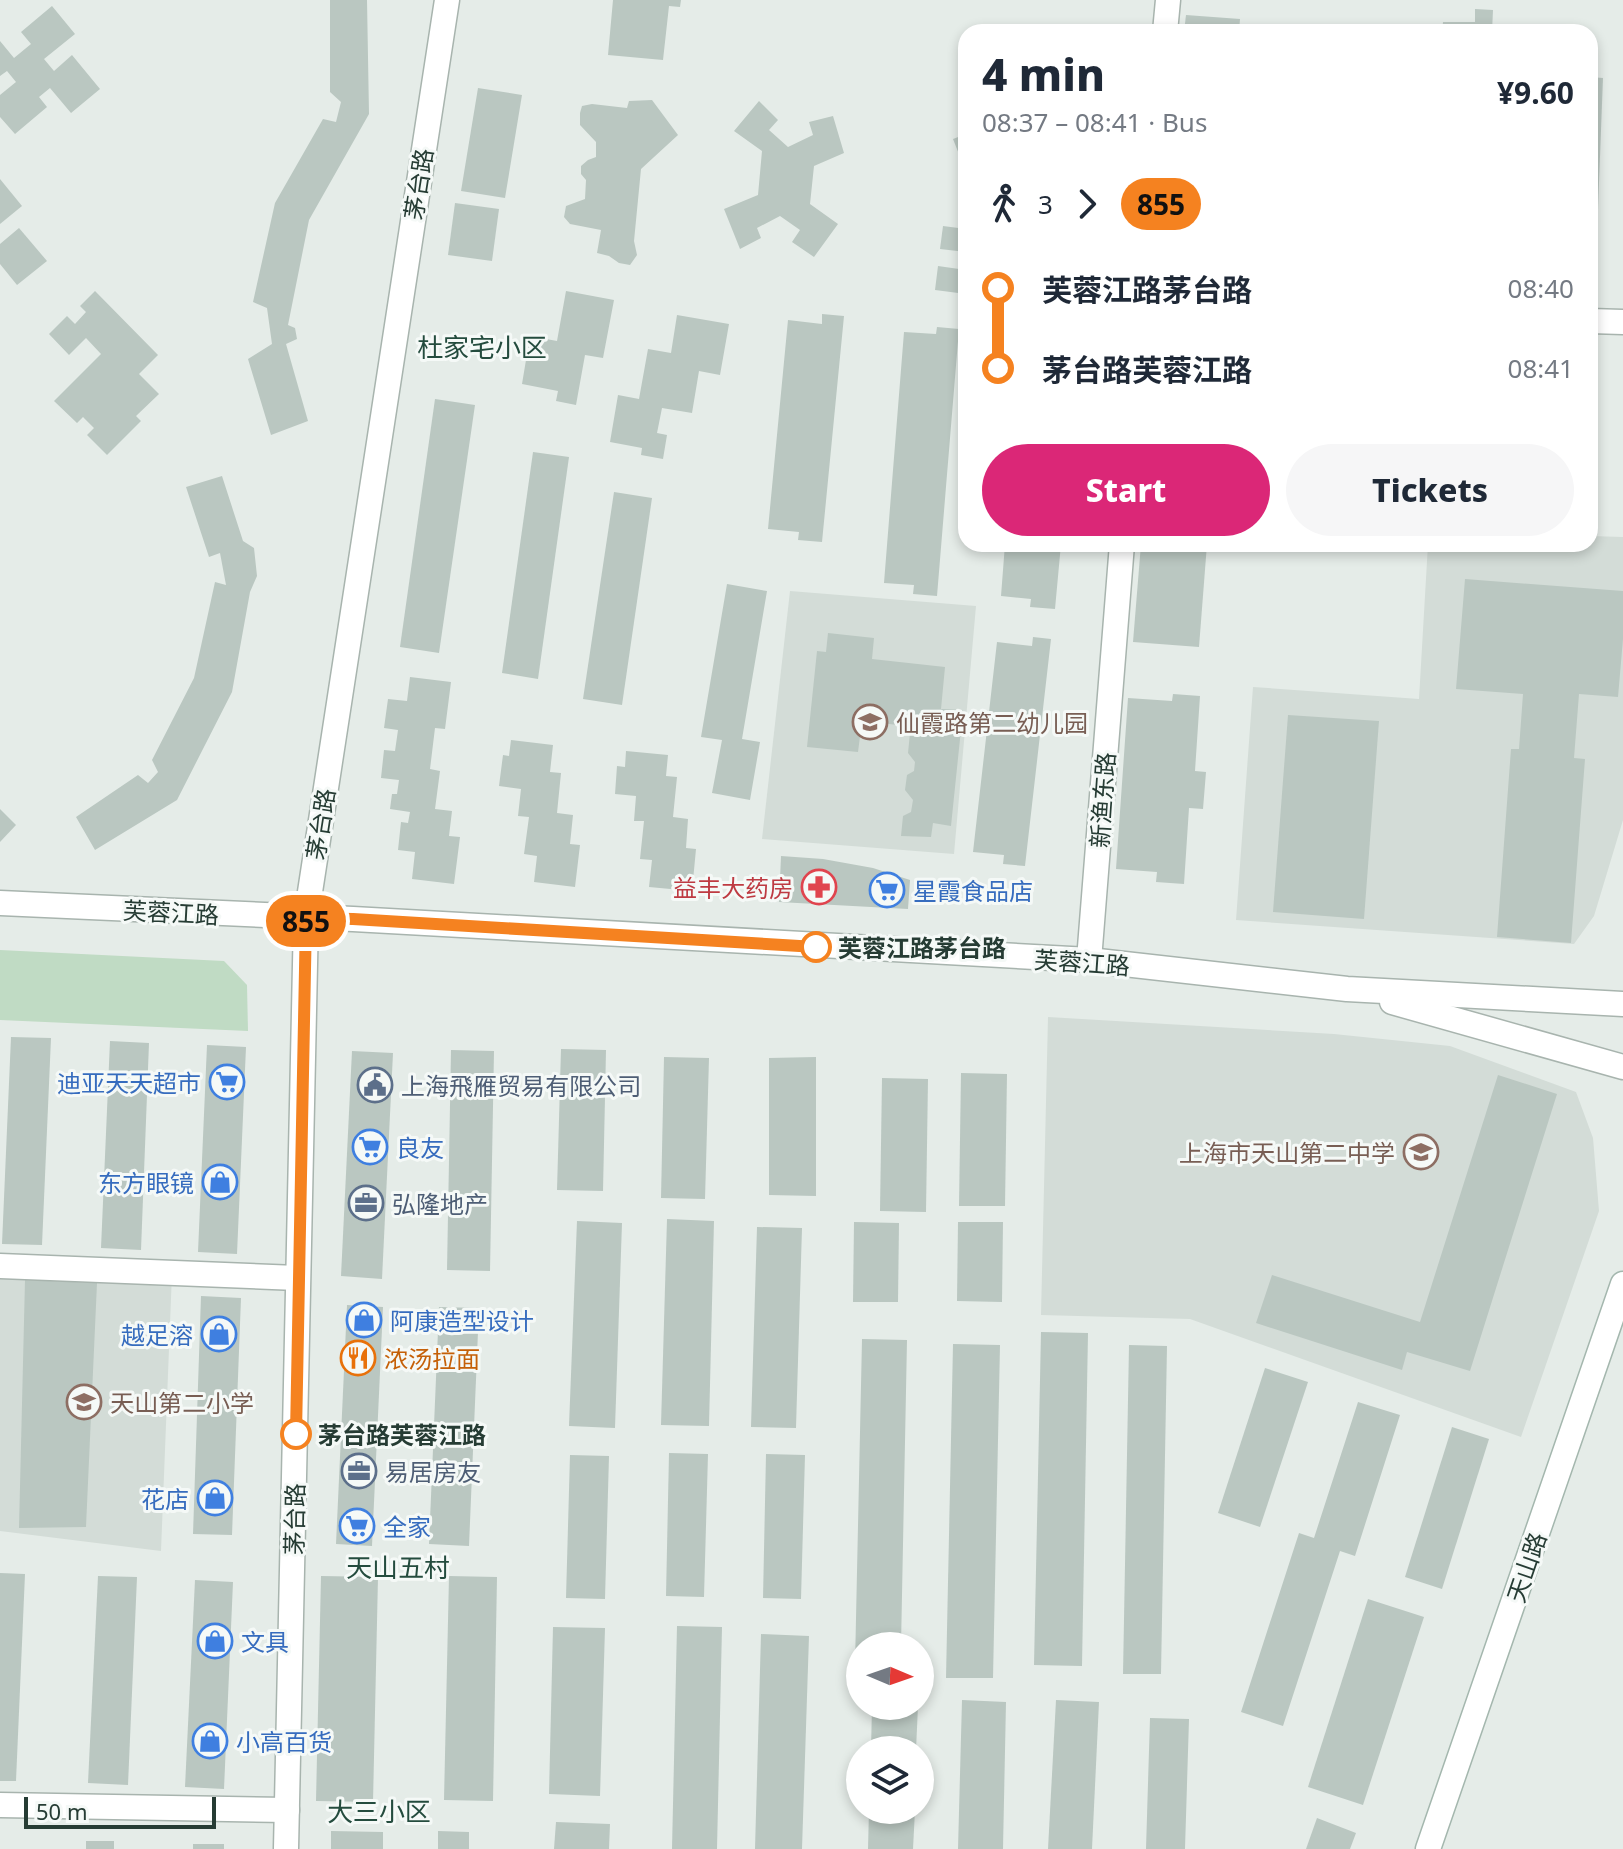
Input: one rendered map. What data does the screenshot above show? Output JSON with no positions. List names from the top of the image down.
{
  "streets": {
    "street": [
      "茅台路",
      "新渔东路",
      "芙蓉江路",
      "天山路"
    ]
  },
  "crossings": [
    ["茅台路", "芙蓉江路"],
    ["新渔东路", "芙蓉江路"]
  ],
  "districts": ["杜家宅小区", "天山五村", "大三小区"],
  "places": {
    "school or university": ["仙霞路第二幼儿园", "上海市天山第二中学", "天山第二小学"],
    "pharmacy": ["益丰大药房"],
    "supermarket": [
      "星霞食品店",
      "迪亚天天超市",
      "良友",
      "全家"
    ],
    "other": ["芙蓉江路茅台路", "茅台路芙蓉江路"],
    "public building": ["上海飛雁贸易有限公司"],
    "shop": [
      "东方眼镜",
      "阿康造型设计",
      "越足溶",
      "花店",
      "文具",
      "小高百货"
    ],
    "office": ["弘隆地产", "易居房友"],
    "restaurant": ["浓汤拉面"]
  },
  "lines": ["bus line 855"],
  "scale_bar": "50 m",
  "north": "right",
  "page": {
    "on_map": "855",
    "heading": ["4 min", "08:37 – 08:41 · Bus", "¥9.60"],
    "legs": ["3", "855"],
    "list": [
      {
        "name": "芙蓉江路茅台路",
        "value": "08:40"
      },
      {
        "name": "茅台路芙蓉江路",
        "value": "08:41"
      }
    ],
    "buttons": ["Start", "Tickets"],
    "scale": "50 m"
  }
}
